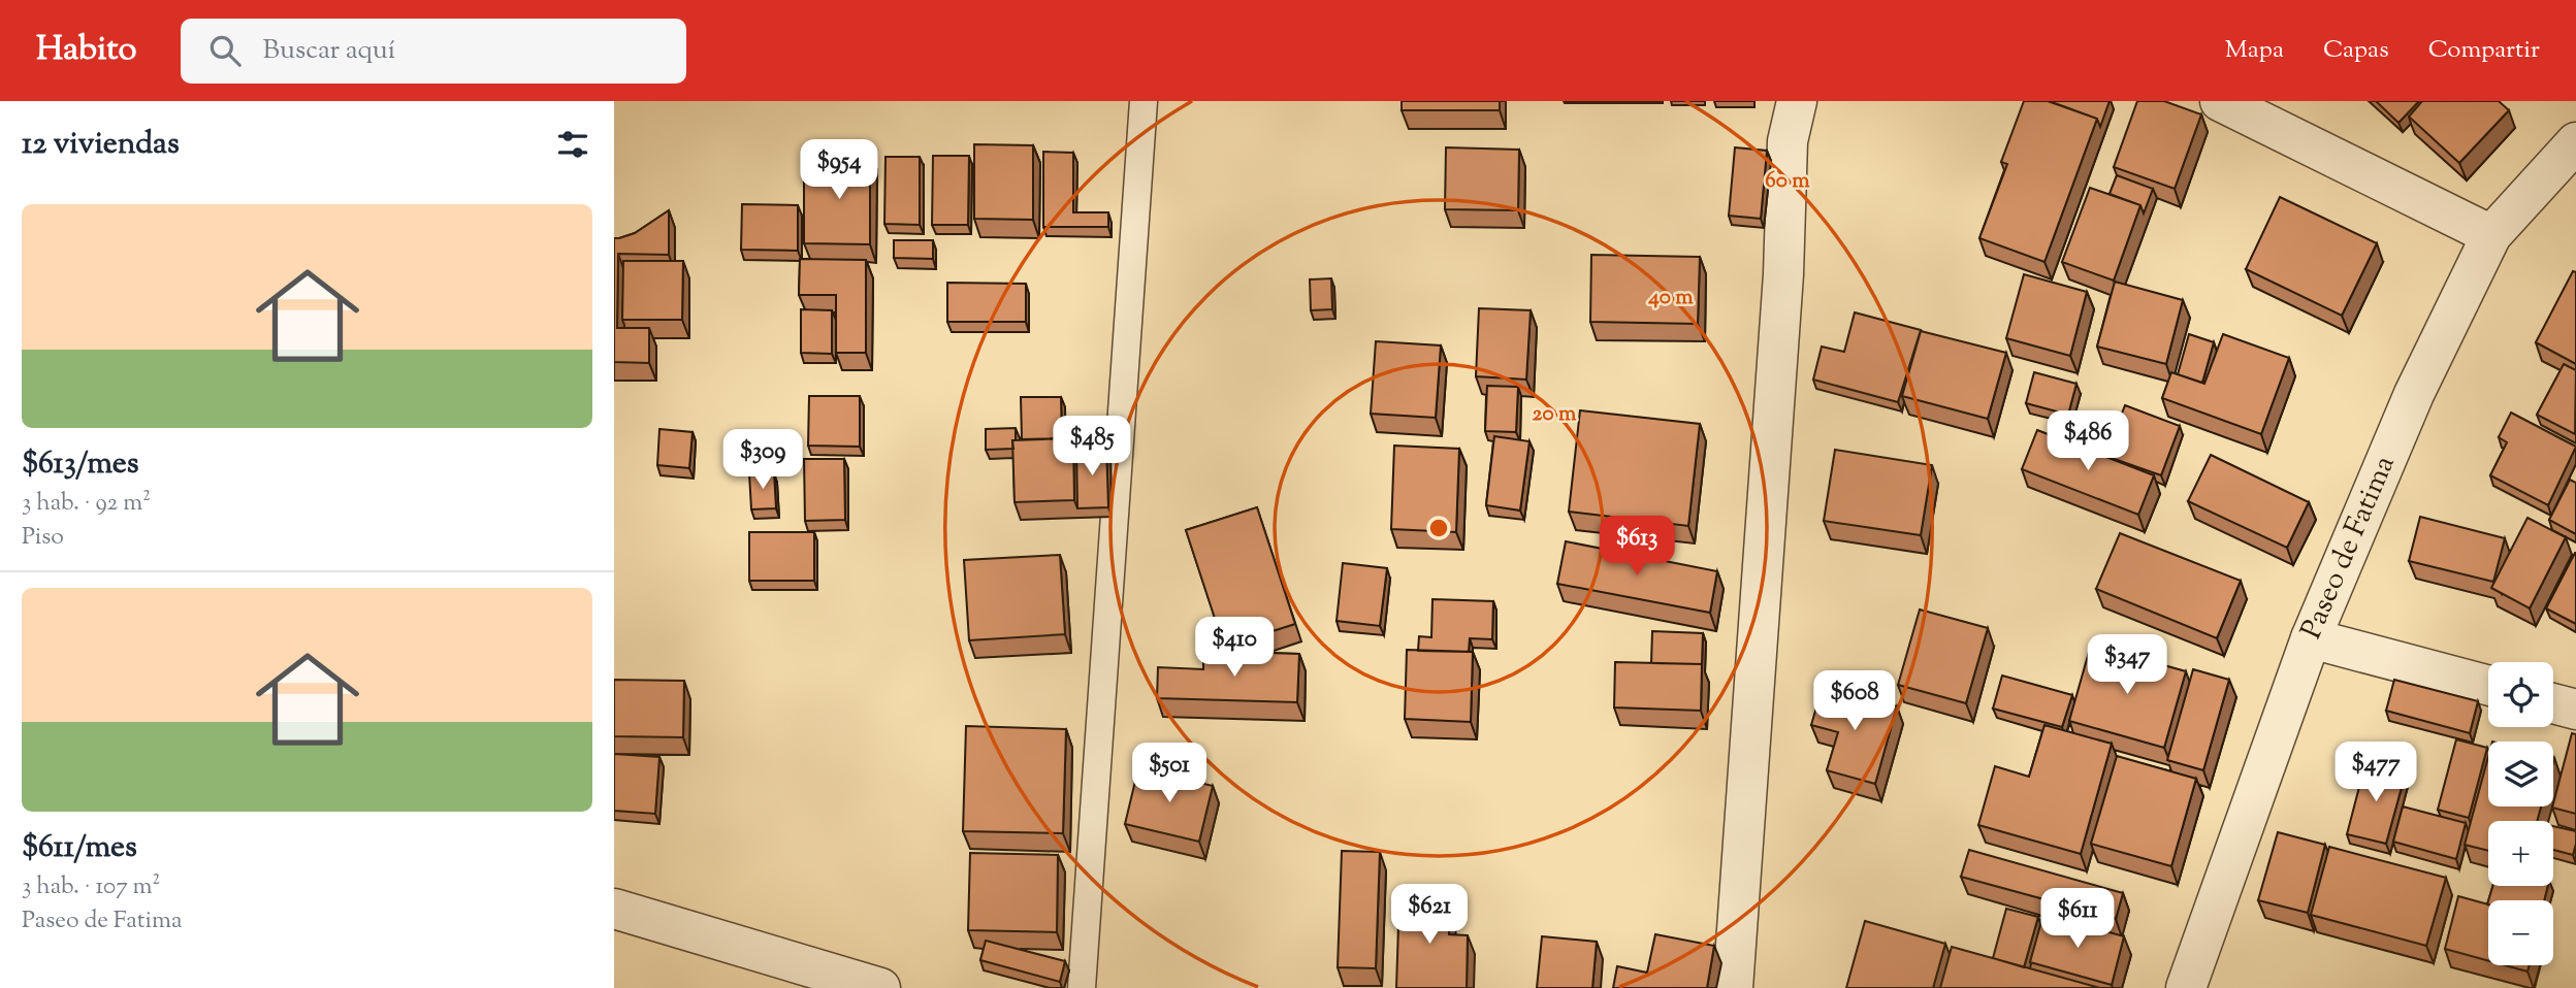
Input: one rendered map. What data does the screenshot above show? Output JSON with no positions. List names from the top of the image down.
{
  "streets": {
    "street": ["Paseo de Fatima"]
  },
  "page": {
    "header": "Habito",
    "search": "Buscar aquí",
    "nav": ["Mapa", "Capas", "Compartir"],
    "heading": "12 viviendas",
    "price": [
      "$954",
      "$486",
      "$485",
      "$309",
      "$613",
      "$410",
      "$347",
      "$608",
      "$477",
      "$501",
      "$621",
      "$611"
    ],
    "list": [
      {
        "name": "$613/mes",
        "note": "3 hab. · 92 m² · Piso"
      },
      {
        "name": "$611/mes",
        "note": "3 hab. · 107 m² · Paseo de Fatima"
      }
    ],
    "map_buttons": ["+", "−"]
  },
  "rings": ["60 m", "40 m", "20 m"]
}
